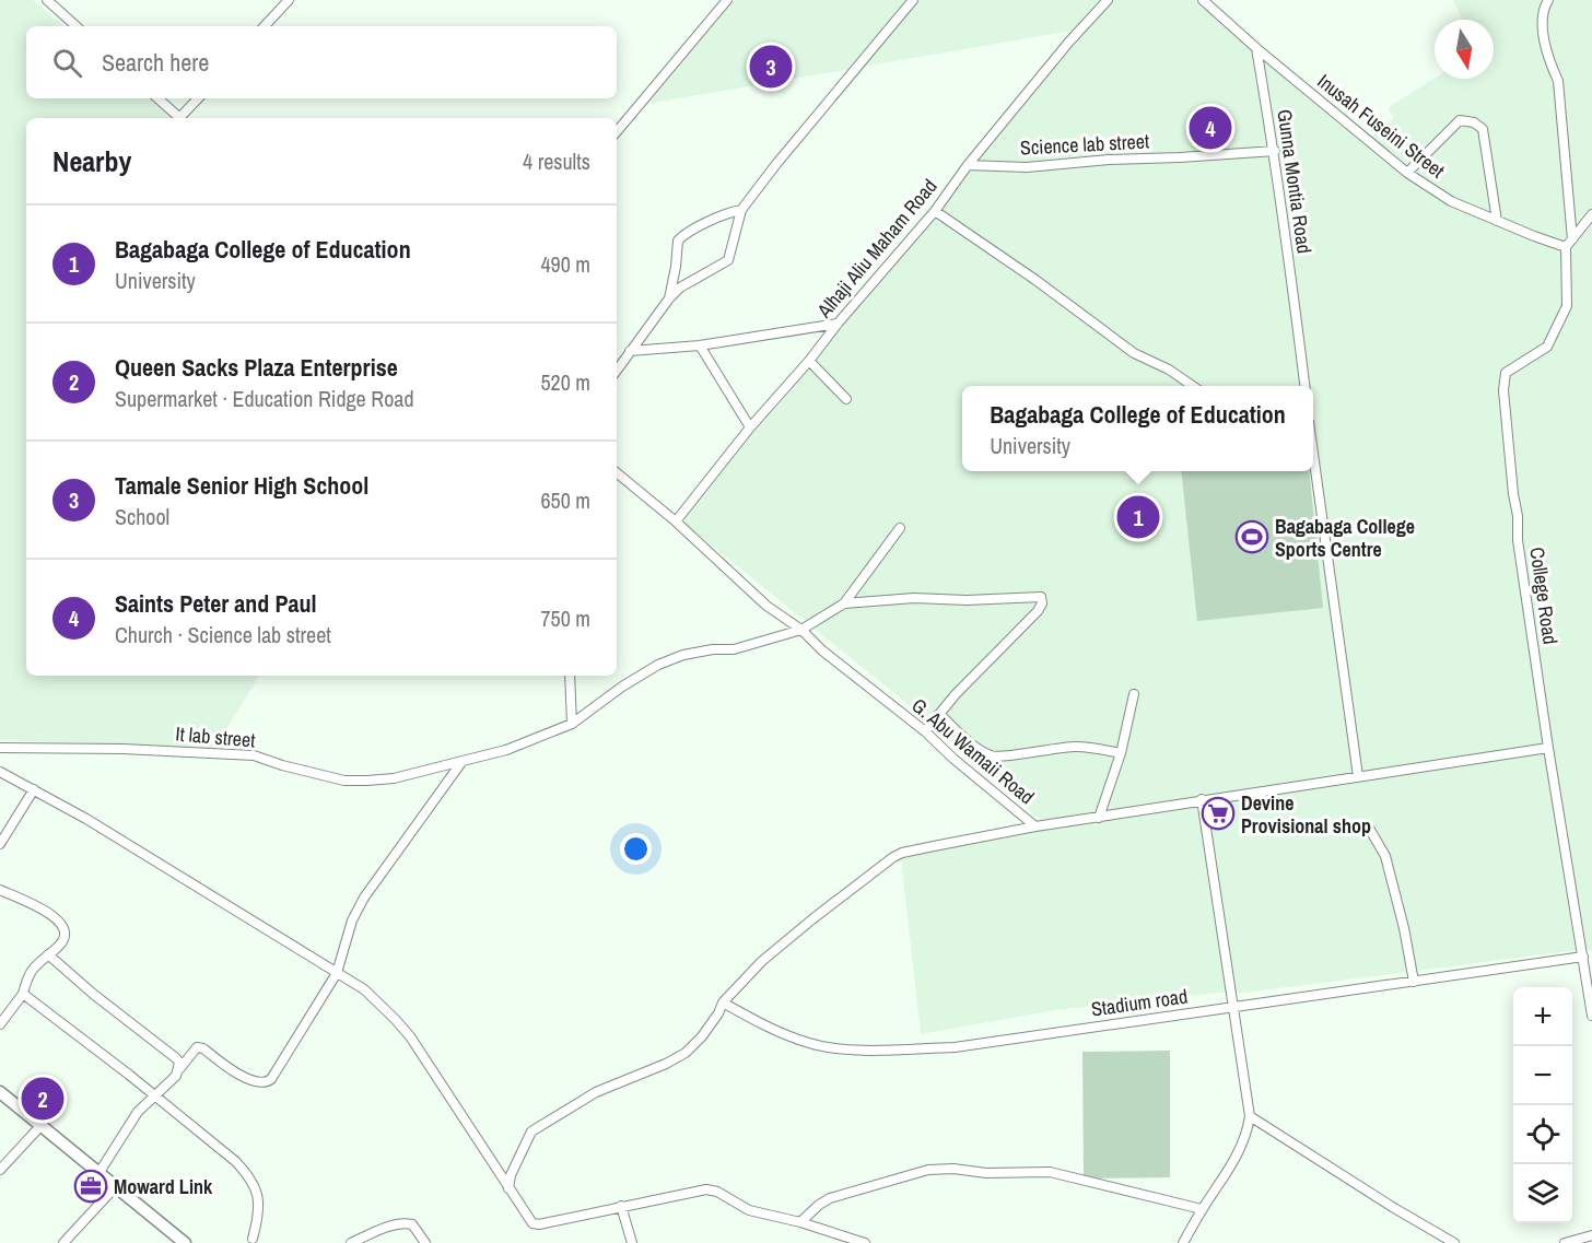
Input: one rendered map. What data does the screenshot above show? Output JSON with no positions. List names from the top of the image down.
{
  "streets": {
    "street": [
      "Inusah Fuseini Street",
      "Science lab street",
      "Gunna Montia Road",
      "Alhaji Aliu Maham Road",
      "College Road",
      "It lab street",
      "G. Abu Wamaii Road",
      "Stadium road"
    ]
  },
  "crossings": [
    ["Inusah Fuseini Street", "Gunna Montia Road"],
    ["Inusah Fuseini Street", "College Road"],
    ["Science lab street", "Gunna Montia Road"],
    ["Science lab street", "Alhaji Aliu Maham Road"],
    ["Alhaji Aliu Maham Road", "G. Abu Wamaii Road"],
    ["College Road", "G. Abu Wamaii Road"],
    ["College Road", "Stadium road"],
    ["It lab street", "G. Abu Wamaii Road"]
  ],
  "places": {
    "sports": ["Bagabaga College Sports Centre"],
    "supermarket": ["Devine Provisional shop"],
    "office": ["Moward Link"]
  },
  "north": "bottom",
  "page": {
    "search": "Search here",
    "pins": [
      "3",
      "4",
      "1",
      "2"
    ],
    "heading": ["Nearby", "4 results"],
    "list": [
      {
        "mark": "1",
        "name": "Bagabaga College of Education",
        "note": "University",
        "value": "490 m"
      },
      {
        "mark": "2",
        "name": "Queen Sacks Plaza Enterprise",
        "note": "Supermarket · Education Ridge Road",
        "value": "520 m"
      },
      {
        "mark": "3",
        "name": "Tamale Senior High School",
        "note": "School",
        "value": "650 m"
      },
      {
        "mark": "4",
        "name": "Saints Peter and Paul",
        "note": "Church · Science lab street",
        "value": "750 m"
      }
    ],
    "popup": ["Bagabaga College of Education", "University"],
    "map_buttons": ["+", "−"]
  }
}
